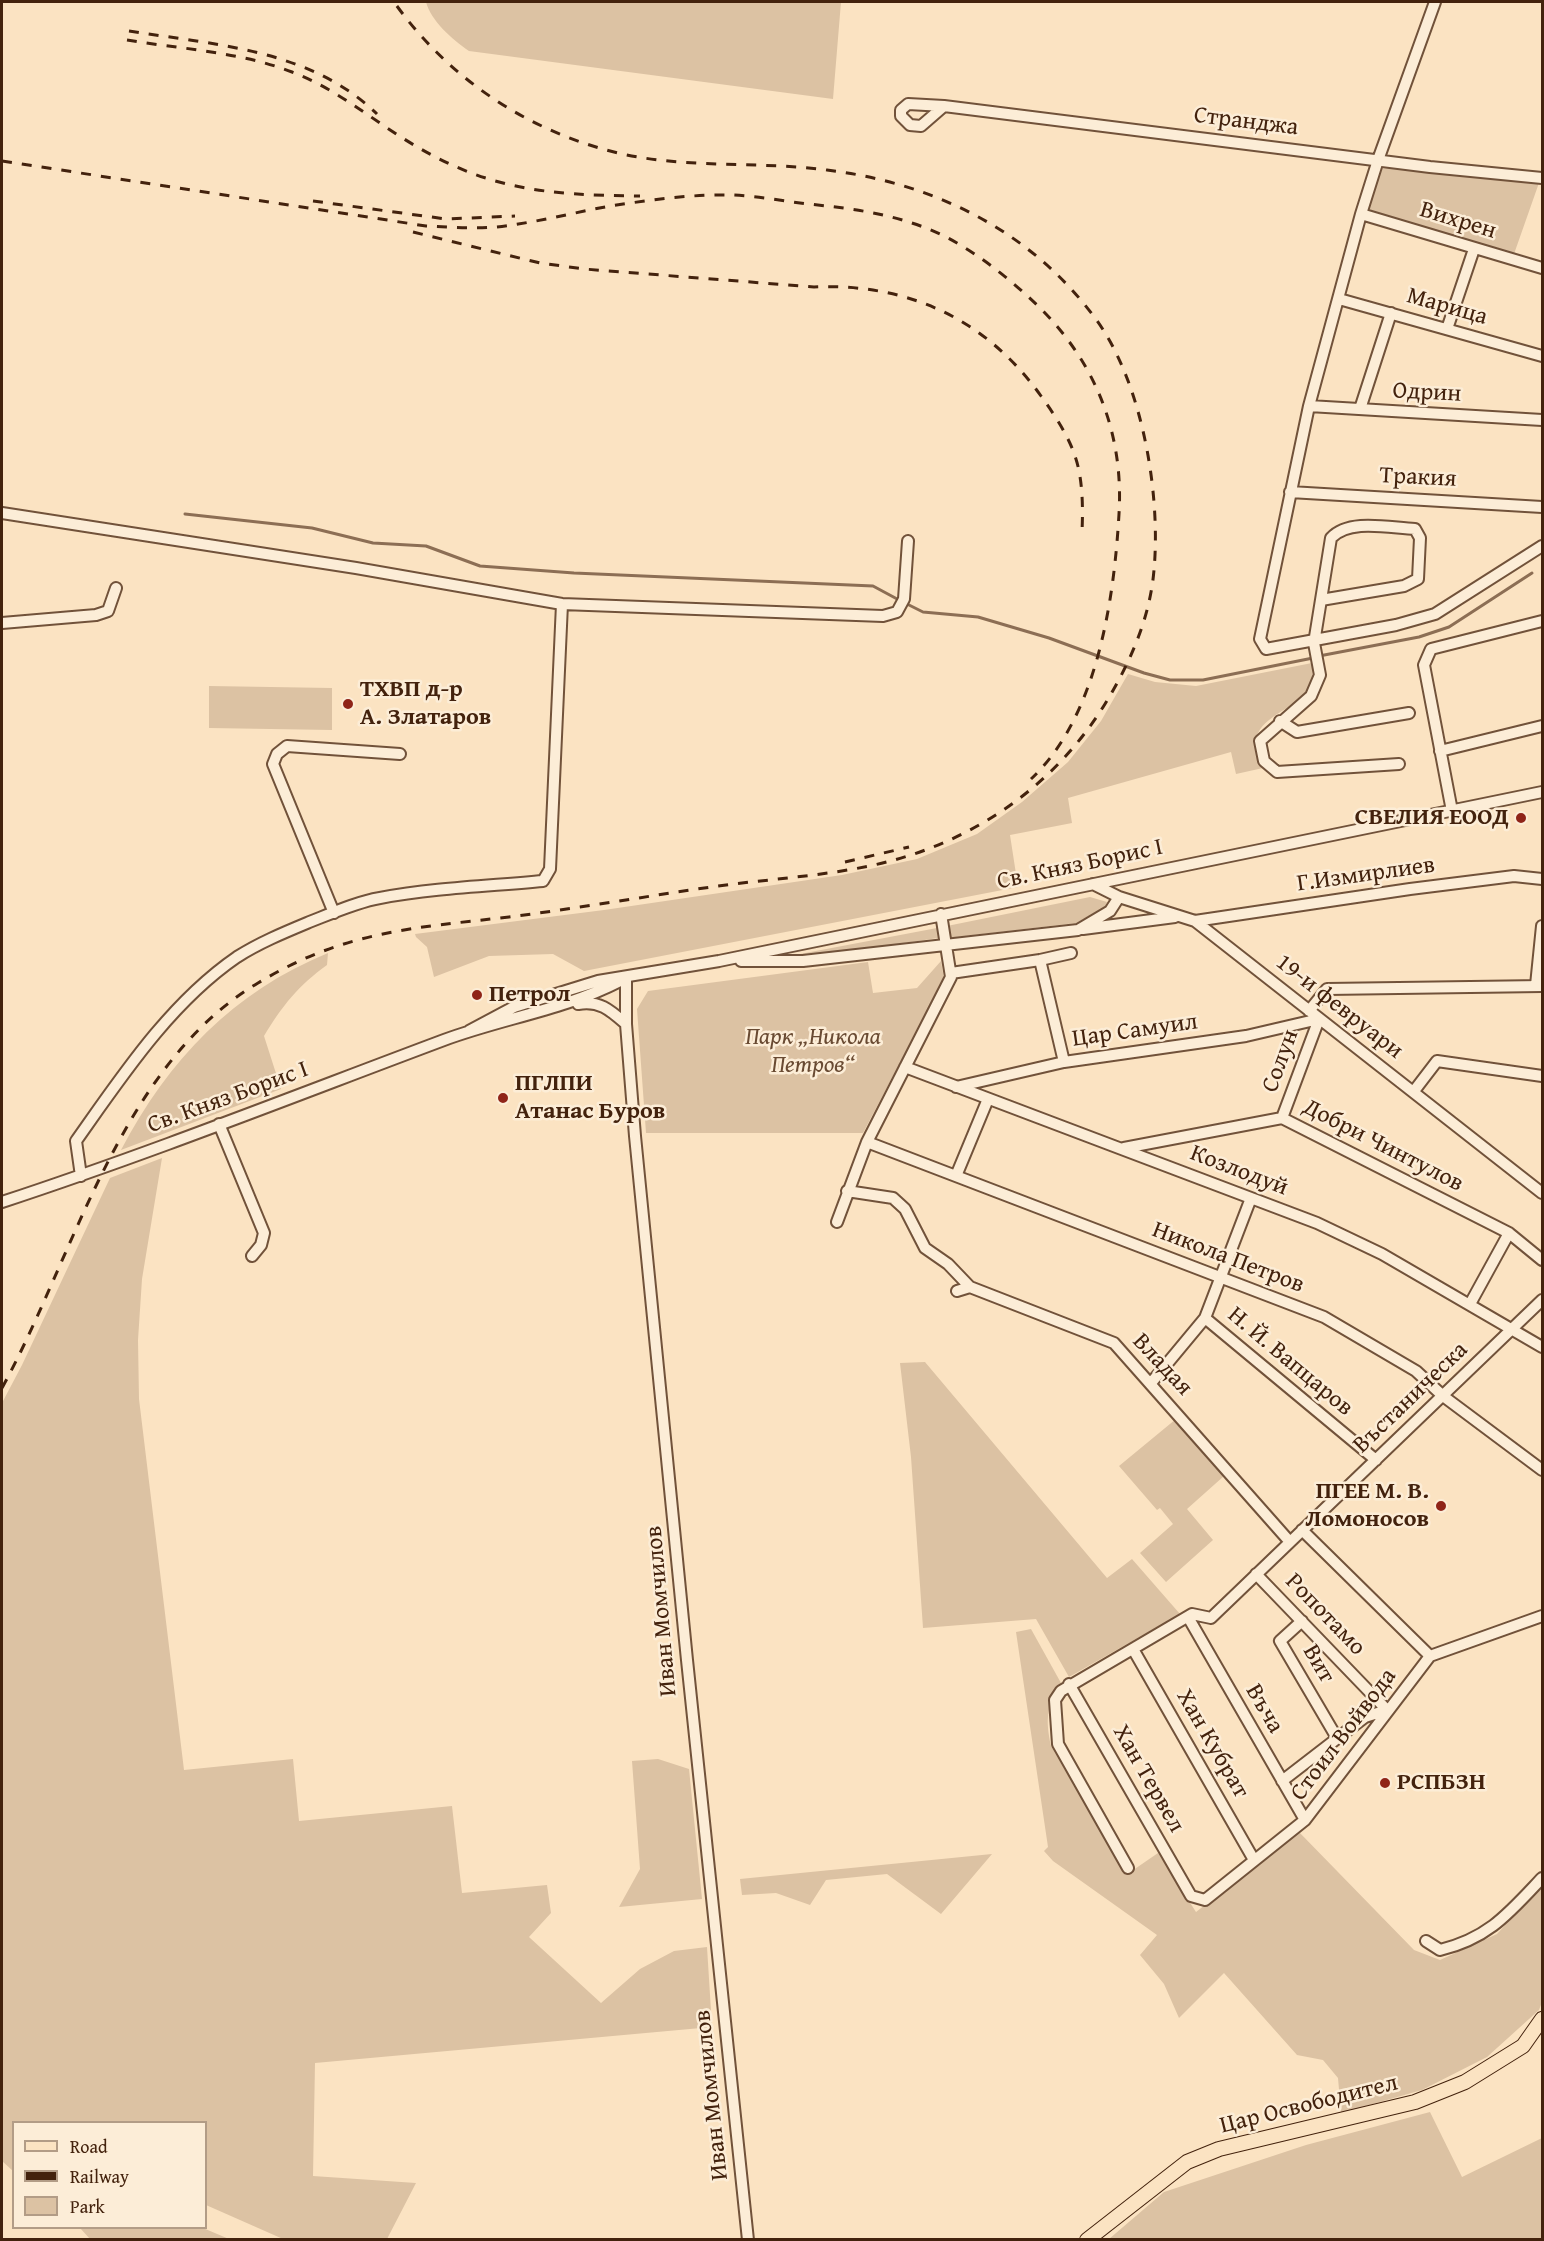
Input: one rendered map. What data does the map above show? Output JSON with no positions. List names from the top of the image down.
{
  "streets": {
    "main road": ["Цар Освободител"],
    "street": [
      "Странджа",
      "Вихрен",
      "Марица",
      "Одрин",
      "Тракия",
      "Св. Княз Борис I",
      "Г.Измирлиев",
      "19-и февруари",
      "Цар Самуил",
      "Солун",
      "Добри Чинтулов",
      "Козлодуй",
      "Никола Петров",
      "Н. Й. Вапцаров",
      "Владая",
      "Въстаническа",
      "Иван Момчилов",
      "Ропотамо",
      "Вит",
      "Въча",
      "Стоил Войвода",
      "Хан Кубрат",
      "Хан Тервел"
    ]
  },
  "crossings": [
    ["Св. Княз Борис I", "19-и февруари"],
    ["Св. Княз Борис I", "Иван Момчилов"],
    ["Г.Измирлиев", "19-и февруари"],
    ["19-и февруари", "Цар Самуил"],
    ["19-и февруари", "Солун"],
    ["Цар Самуил", "Солун"],
    ["Цар Самуил", "Козлодуй"],
    ["Солун", "Добри Чинтулов"],
    ["Добри Чинтулов", "Козлодуй"],
    ["Козлодуй", "Въстаническа"],
    ["Никола Петров", "Въстаническа"],
    ["Н. Й. Вапцаров", "Въстаническа"],
    ["Владая", "Въстаническа"],
    ["Въстаническа", "Ропотамо"],
    ["Въстаническа", "Въча"],
    ["Въстаническа", "Хан Кубрат"],
    ["Въстаническа", "Хан Тервел"],
    ["Ропотамо", "Вит"],
    ["Ропотамо", "Стоил Войвода"],
    ["Въча", "Стоил Войвода"],
    ["Стоил Войвода", "Хан Кубрат"],
    ["Стоил Войвода", "Хан Тервел"]
  ],
  "parks": ["Парк „Никола Петров“"],
  "places": [
    "ТХВП д-р А. Златаров",
    "СВЕЛИЯ ЕООД",
    "Петрол",
    "ПГЛПИ Атанас Буров",
    "ПГЕЕ М. В. Ломоносов",
    "РСПБЗН"
  ],
  "legend": ["Road", "Railway", "Park"]
}
